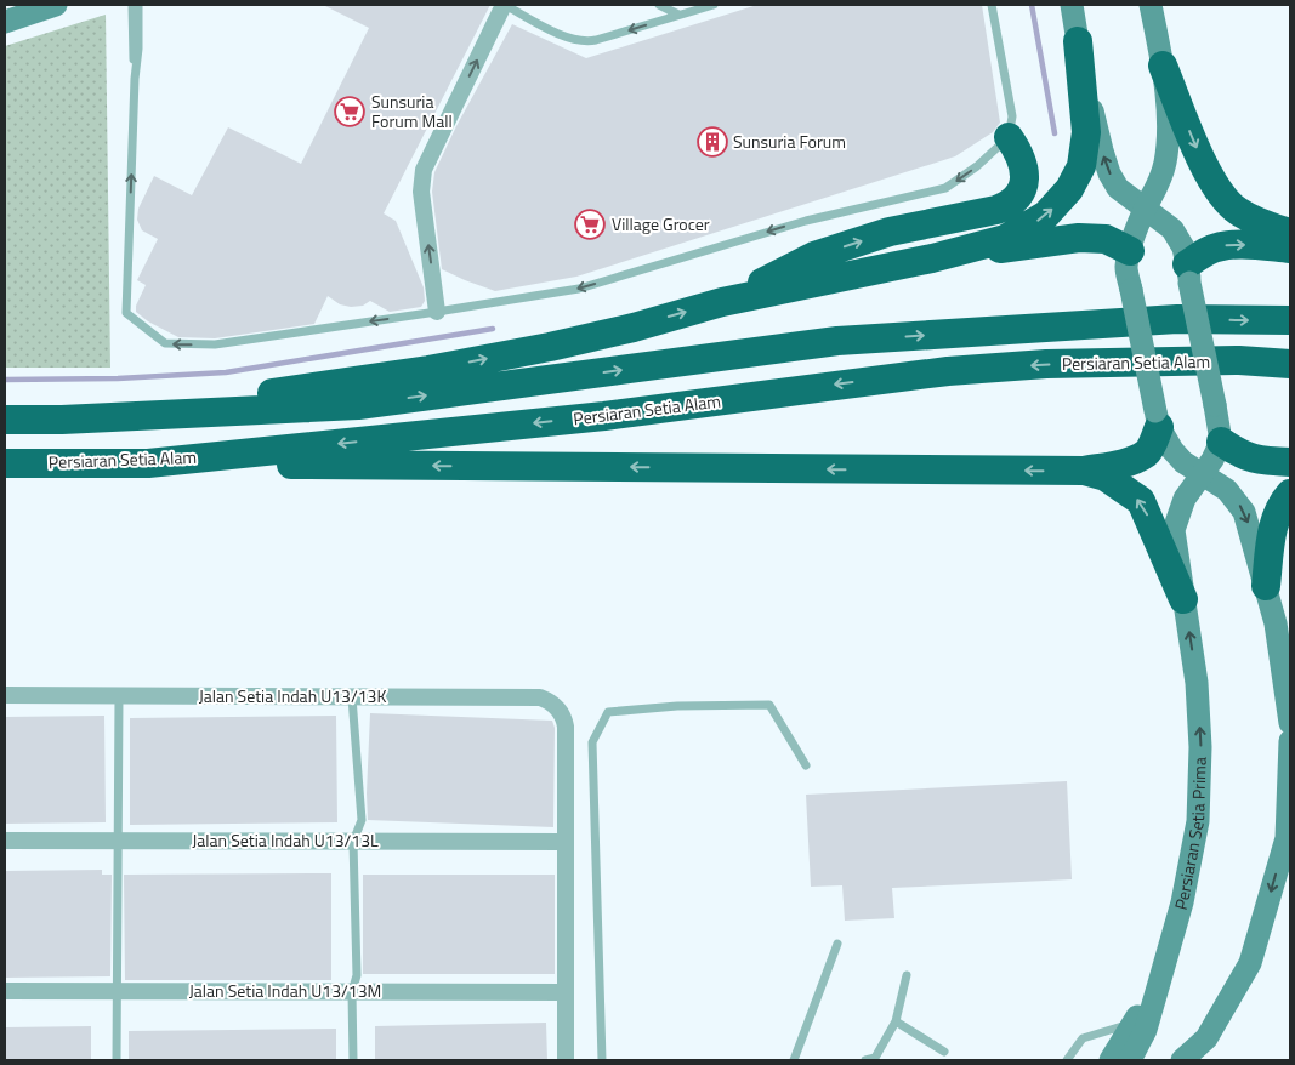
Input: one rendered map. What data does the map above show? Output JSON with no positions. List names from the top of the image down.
{
  "streets": {
    "highway": ["Persiaran Setia Alam"],
    "main road": ["Persiaran Setia Prima"],
    "street": ["Jalan Setia Indah U13/13K", "Jalan Setia Indah U13/13L", "Jalan Setia Indah U13/13M"]
  },
  "crossings": [
    ["Jalan Setia Indah U13/13K", "Jalan Setia Indah U13/13L"]
  ],
  "places": {
    "supermarket": ["Sunsuria Forum Mall", "Village Grocer"],
    "building": ["Sunsuria Forum"]
  }
}
